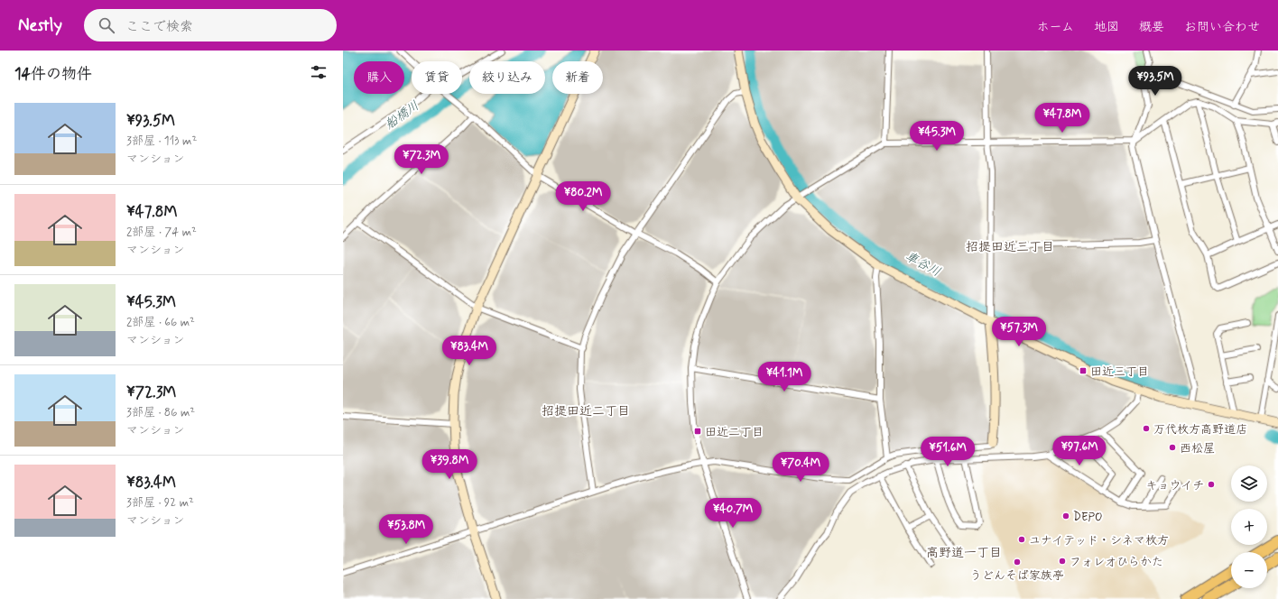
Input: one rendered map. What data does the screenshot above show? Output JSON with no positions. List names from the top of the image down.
{
  "districts": ["招提田近三丁目", "招提田近二丁目", "高野道一丁目"],
  "water": ["船橋川", "車谷川"],
  "places": {
    "transit": ["田近三丁目", "田近二丁目"],
    "other": [
      "万代枚方高野道店",
      "西松屋",
      "キョウイチ",
      "DEPO",
      "ユナイテッド・シネマ枚方",
      "フォレオひらかた",
      "うどんそば家族亭"
    ]
  },
  "page": {
    "header": "Nestly",
    "search": "ここで検索",
    "nav": [
      "ホーム",
      "地図",
      "概要",
      "お問い合わせ"
    ],
    "heading": "14件の物件",
    "chip": [
      "購入",
      "賃貸",
      "絞り込み",
      "新着"
    ],
    "price": [
      "¥93.5M",
      "¥47.8M",
      "¥45.3M",
      "¥72.3M",
      "¥80.2M",
      "¥57.3M",
      "¥83.4M",
      "¥41.1M",
      "¥97.6M",
      "¥51.6M",
      "¥39.8M",
      "¥70.4M",
      "¥40.7M",
      "¥53.8M"
    ],
    "list": [
      {
        "name": "¥93.5M",
        "note": "3部屋 · 113 m² · マンション"
      },
      {
        "name": "¥47.8M",
        "note": "2部屋 · 74 m² · マンション"
      },
      {
        "name": "¥45.3M",
        "note": "2部屋 · 66 m² · マンション"
      },
      {
        "name": "¥72.3M",
        "note": "3部屋 · 86 m² · マンション"
      },
      {
        "name": "¥83.4M",
        "note": "3部屋 · 92 m² · マンション"
      }
    ],
    "map_buttons": ["+", "−"]
  }
}
